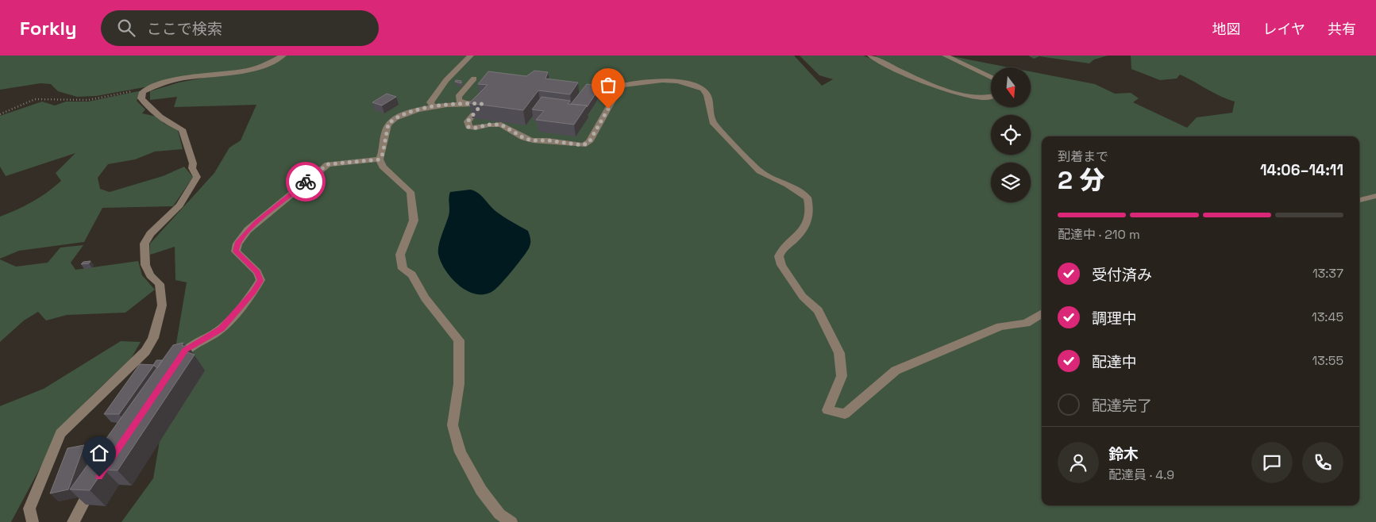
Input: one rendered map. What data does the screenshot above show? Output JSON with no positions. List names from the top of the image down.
{
  "north": "bottom",
  "page": {
    "header": "Forkly",
    "search": "ここで検索",
    "nav": ["地図", "レイヤ", "共有"],
    "heading": ["2 分", "到着まで", "14:06–14:11"],
    "panel": ["鈴木", "配達員 · 4.9"],
    "bar": "配達中 · 210 m",
    "list": [
      ["受付済み", "13:37"],
      ["調理中", "13:45"],
      ["配達中", "13:55"],
      "配達完了"
    ]
  }
}
